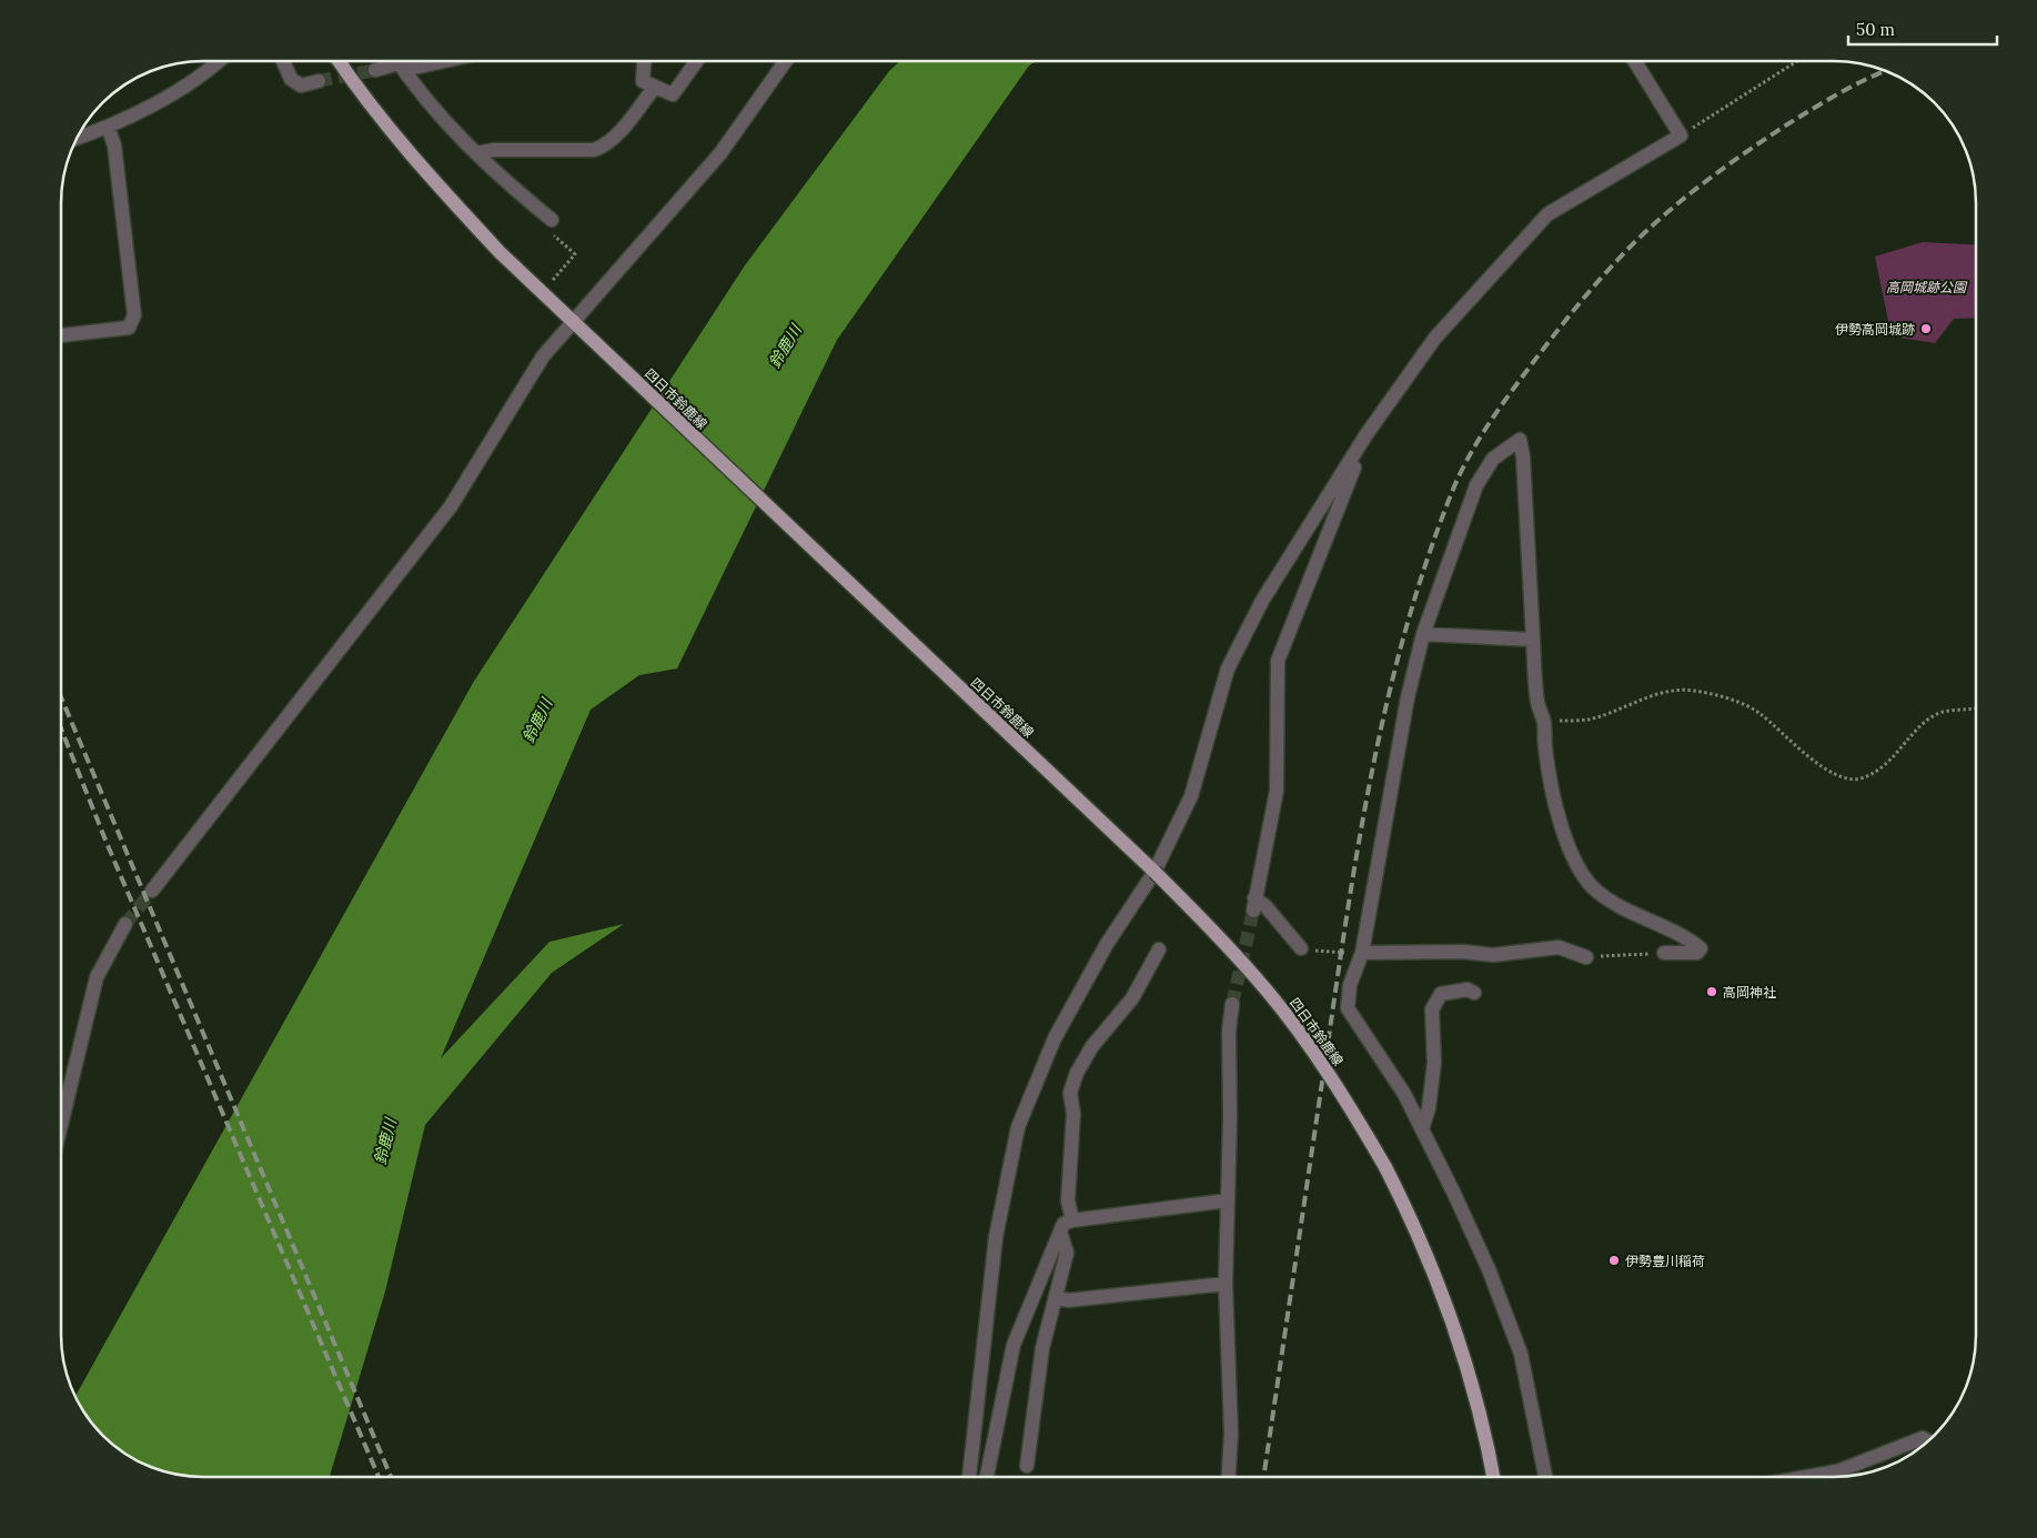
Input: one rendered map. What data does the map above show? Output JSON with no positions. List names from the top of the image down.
{
  "streets": {
    "main road": ["四日市鈴鹿線"]
  },
  "water": ["鈴鹿川"],
  "parks": ["高岡城跡公園"],
  "places": ["伊勢高岡城跡", "高岡神社", "伊勢豊川稲荷"],
  "scale_bar": "50 m"
}
